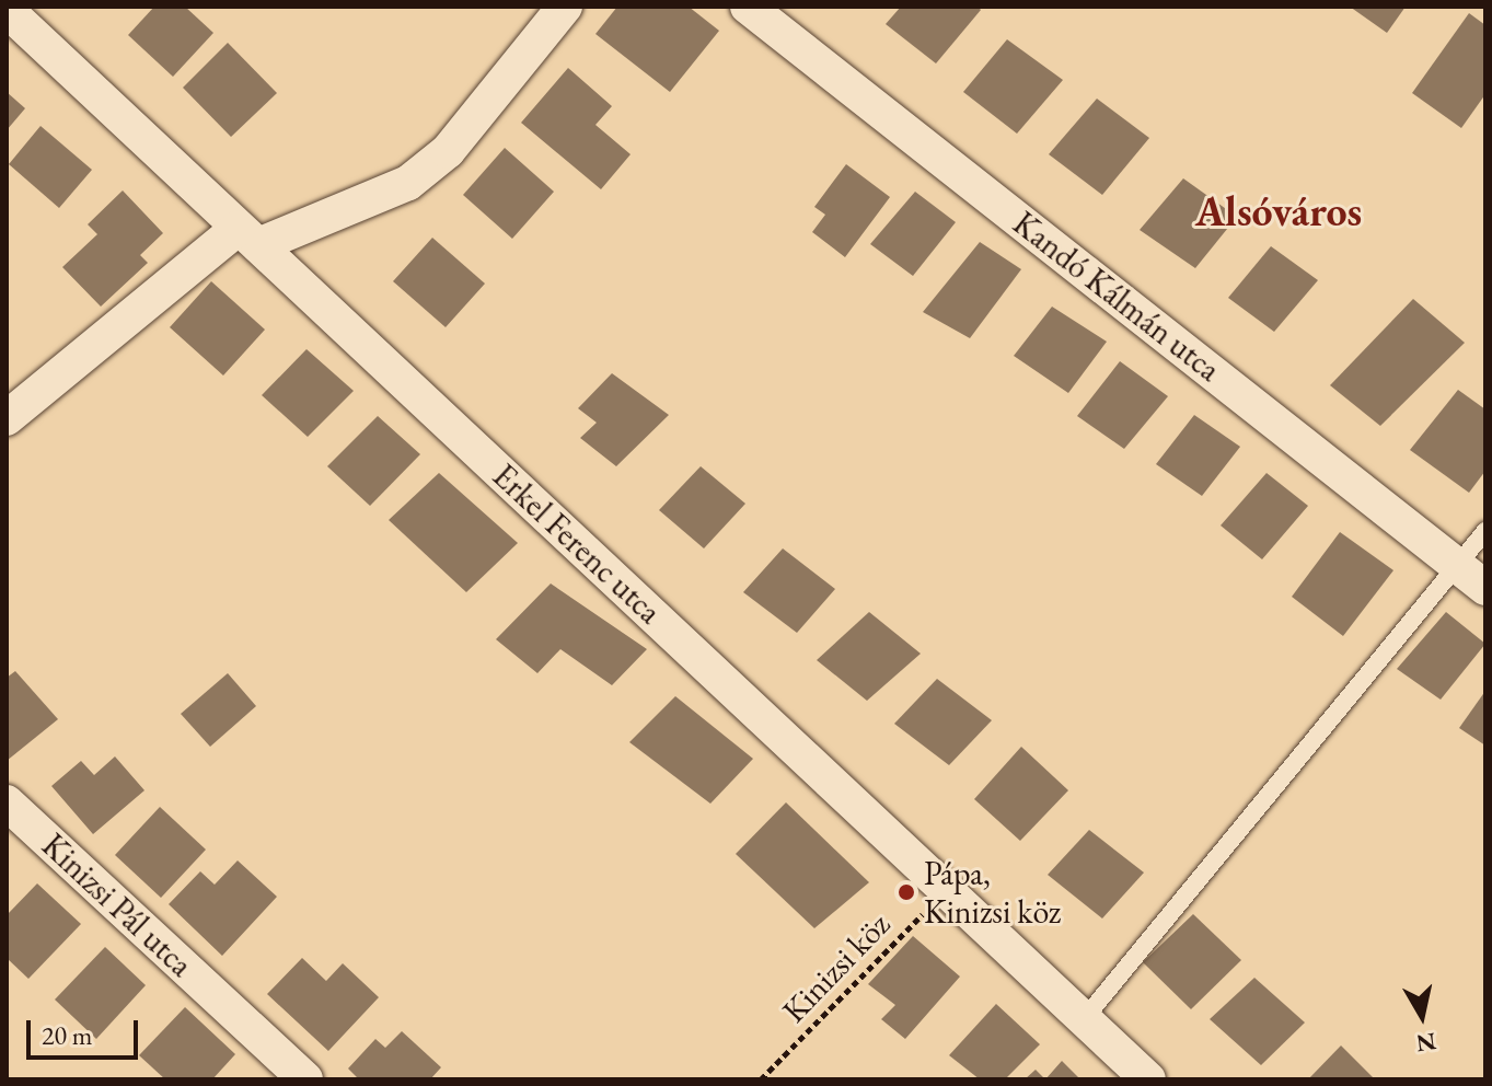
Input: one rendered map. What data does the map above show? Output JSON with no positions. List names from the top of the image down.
{
  "streets": {
    "street": ["Kandó Kálmán utca", "Erkel Ferenc utca", "Kinizsi Pál utca"],
    "path": ["Kinizsi köz"]
  },
  "crossings": [
    ["Erkel Ferenc utca", "Kinizsi köz"]
  ],
  "districts": ["Alsóváros"],
  "places": ["Pápa, Kinizsi köz"],
  "scale_bar": "20 m",
  "north": "bottom"
}
